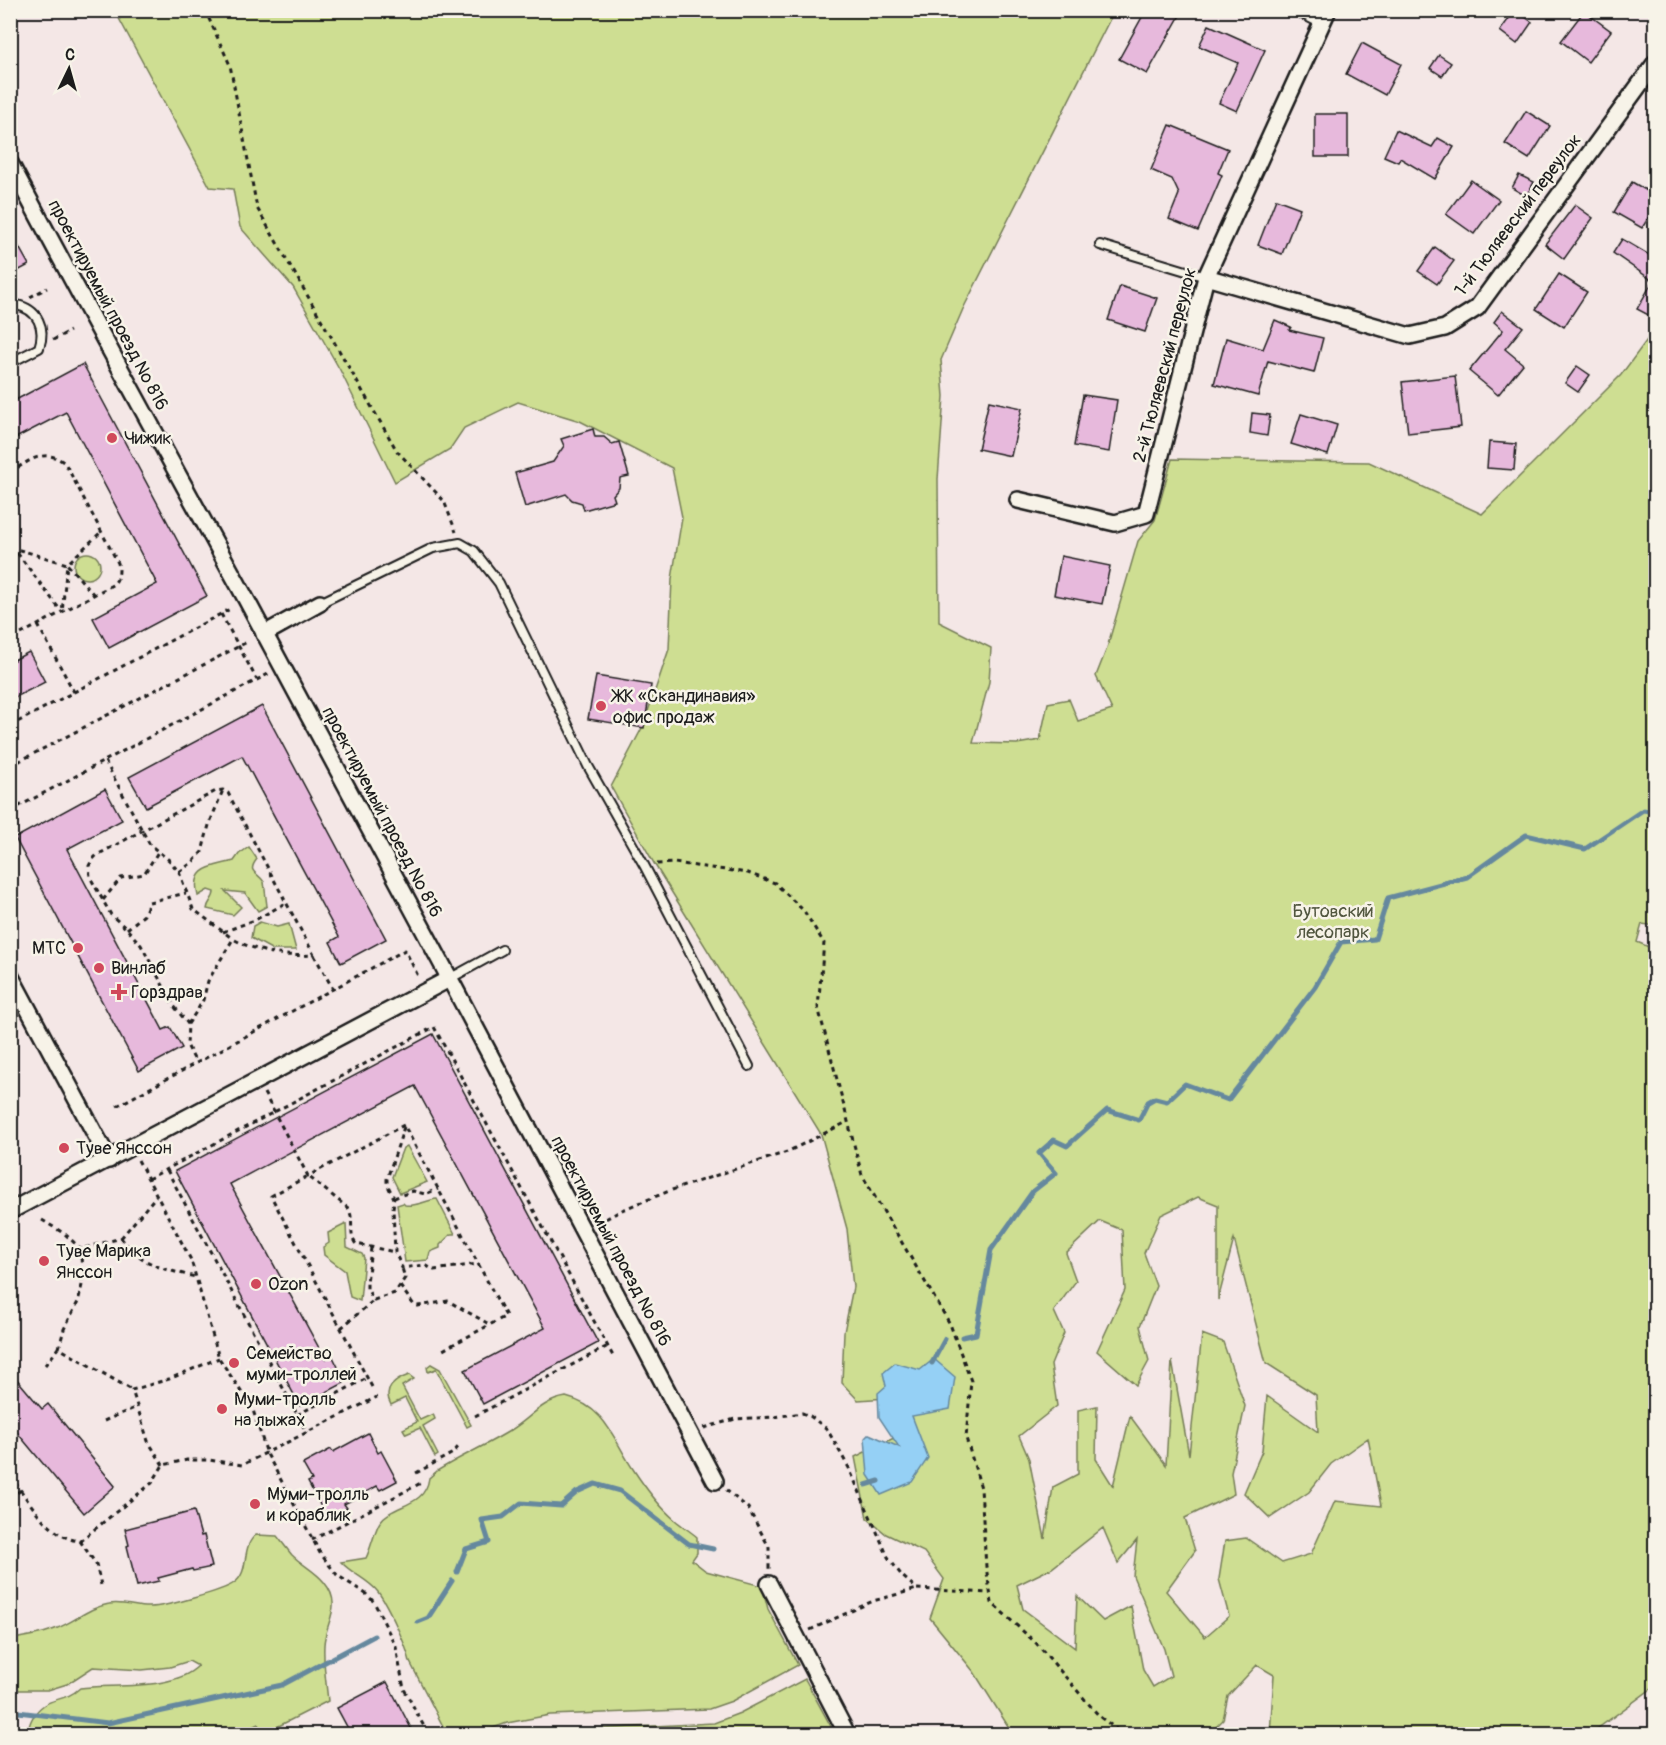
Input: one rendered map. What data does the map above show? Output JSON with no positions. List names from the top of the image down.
{
  "streets": {
    "street": ["1-й Тюляевский переулок", "проектируемый проезд № 816", "2-й Тюляевский переулок"]
  },
  "crossings": [
    ["1-й Тюляевский переулок", "2-й Тюляевский переулок"]
  ],
  "parks": ["Бутовский лесопарк"],
  "places": {
    "other": [
      "Чижик",
      "ЖК «Скандинавия» офис продаж",
      "МТС",
      "Винлаб",
      "Туве Янссон",
      "Туве Марика Янссон",
      "Ozon",
      "Семейство муми-троллей",
      "Муми-тролль на лыжах",
      "Муми-тролль и кораблик"
    ],
    "health": ["Горздрав"]
  },
  "north": "top"
}
